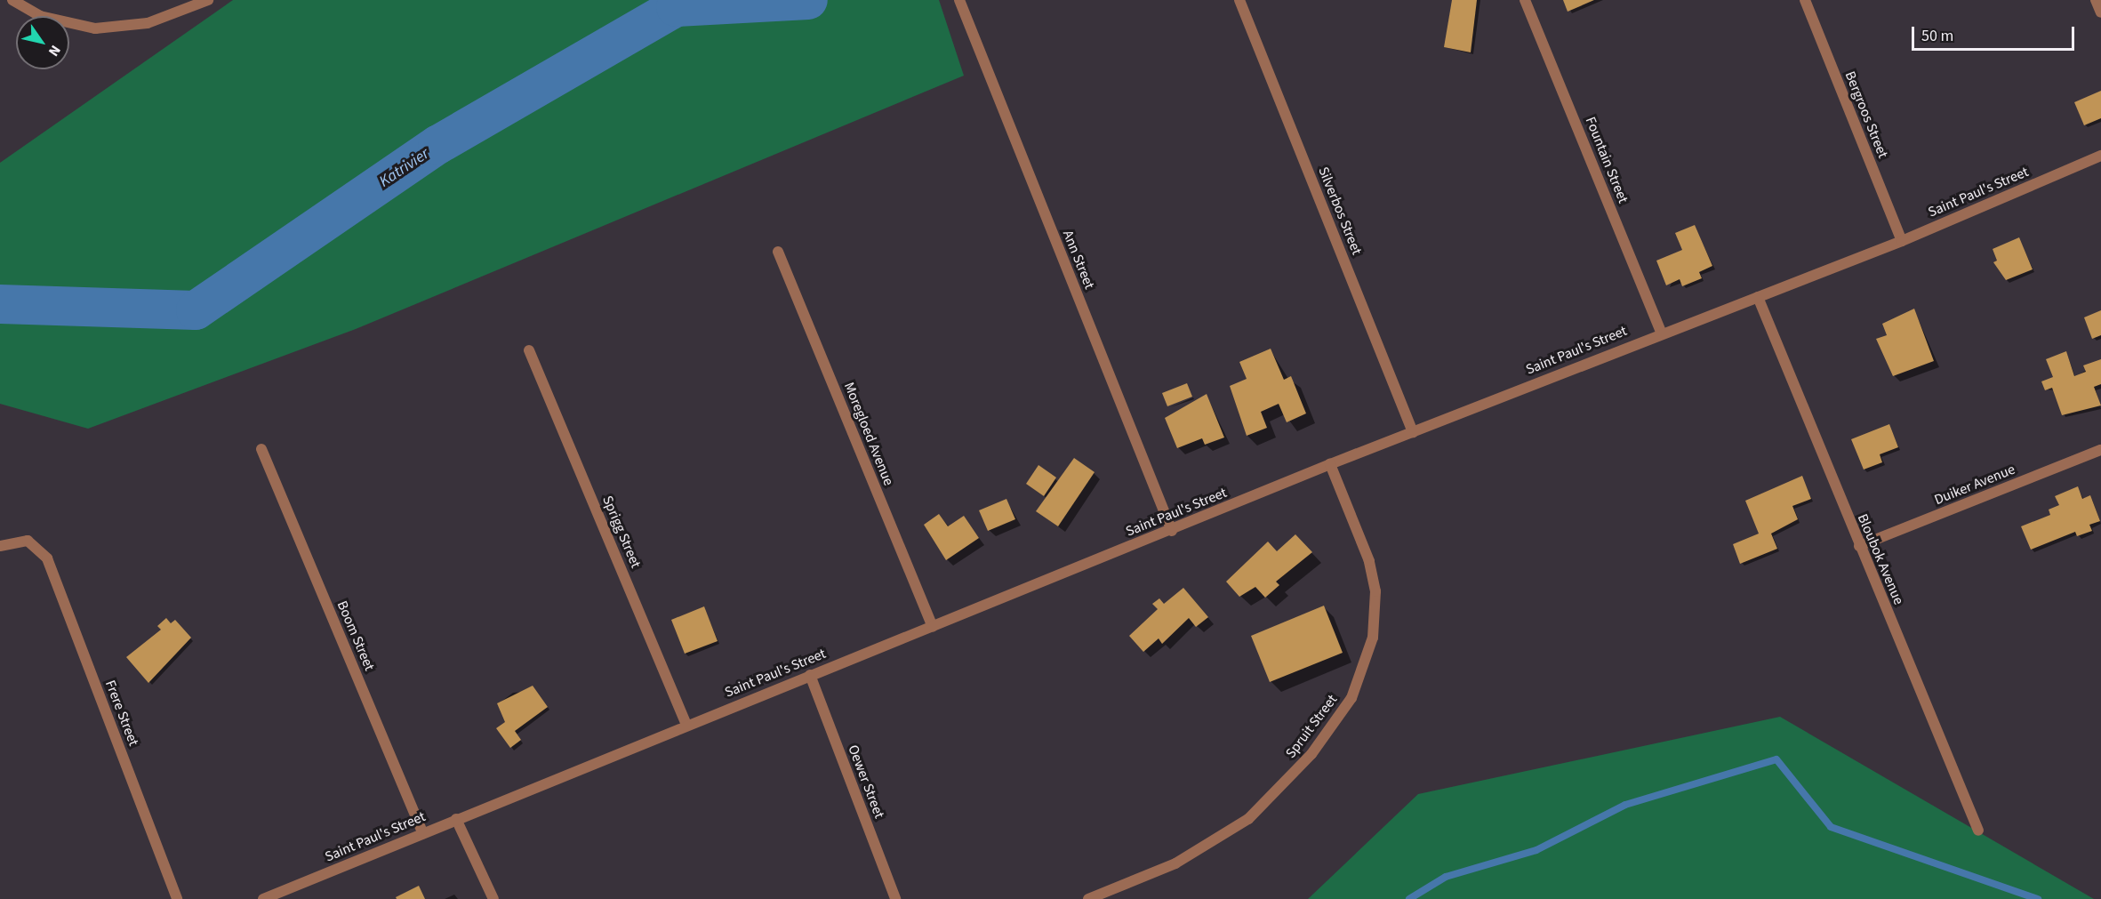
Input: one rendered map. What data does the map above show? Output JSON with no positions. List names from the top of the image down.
{
  "streets": {
    "street": [
      "Bergroos Street",
      "Fountain Street",
      "Saint Paul's Street",
      "Silverbos Street",
      "Ann Street",
      "Moregloed Avenue",
      "Duiker Avenue",
      "Sprigg Street",
      "Bloubok Avenue",
      "Boom Street",
      "Frere Street",
      "Spruit Street",
      "Oewer Street"
    ]
  },
  "crossings": [
    ["Bergroos Street", "Saint Paul's Street"],
    ["Fountain Street", "Saint Paul's Street"],
    ["Saint Paul's Street", "Silverbos Street"],
    ["Saint Paul's Street", "Ann Street"],
    ["Saint Paul's Street", "Moregloed Avenue"],
    ["Saint Paul's Street", "Sprigg Street"],
    ["Saint Paul's Street", "Bloubok Avenue"],
    ["Saint Paul's Street", "Boom Street"],
    ["Saint Paul's Street", "Spruit Street"],
    ["Saint Paul's Street", "Oewer Street"],
    ["Duiker Avenue", "Bloubok Avenue"]
  ],
  "water": ["Katrivier"],
  "scale_bar": "50 m",
  "north": "bottom right"
}
